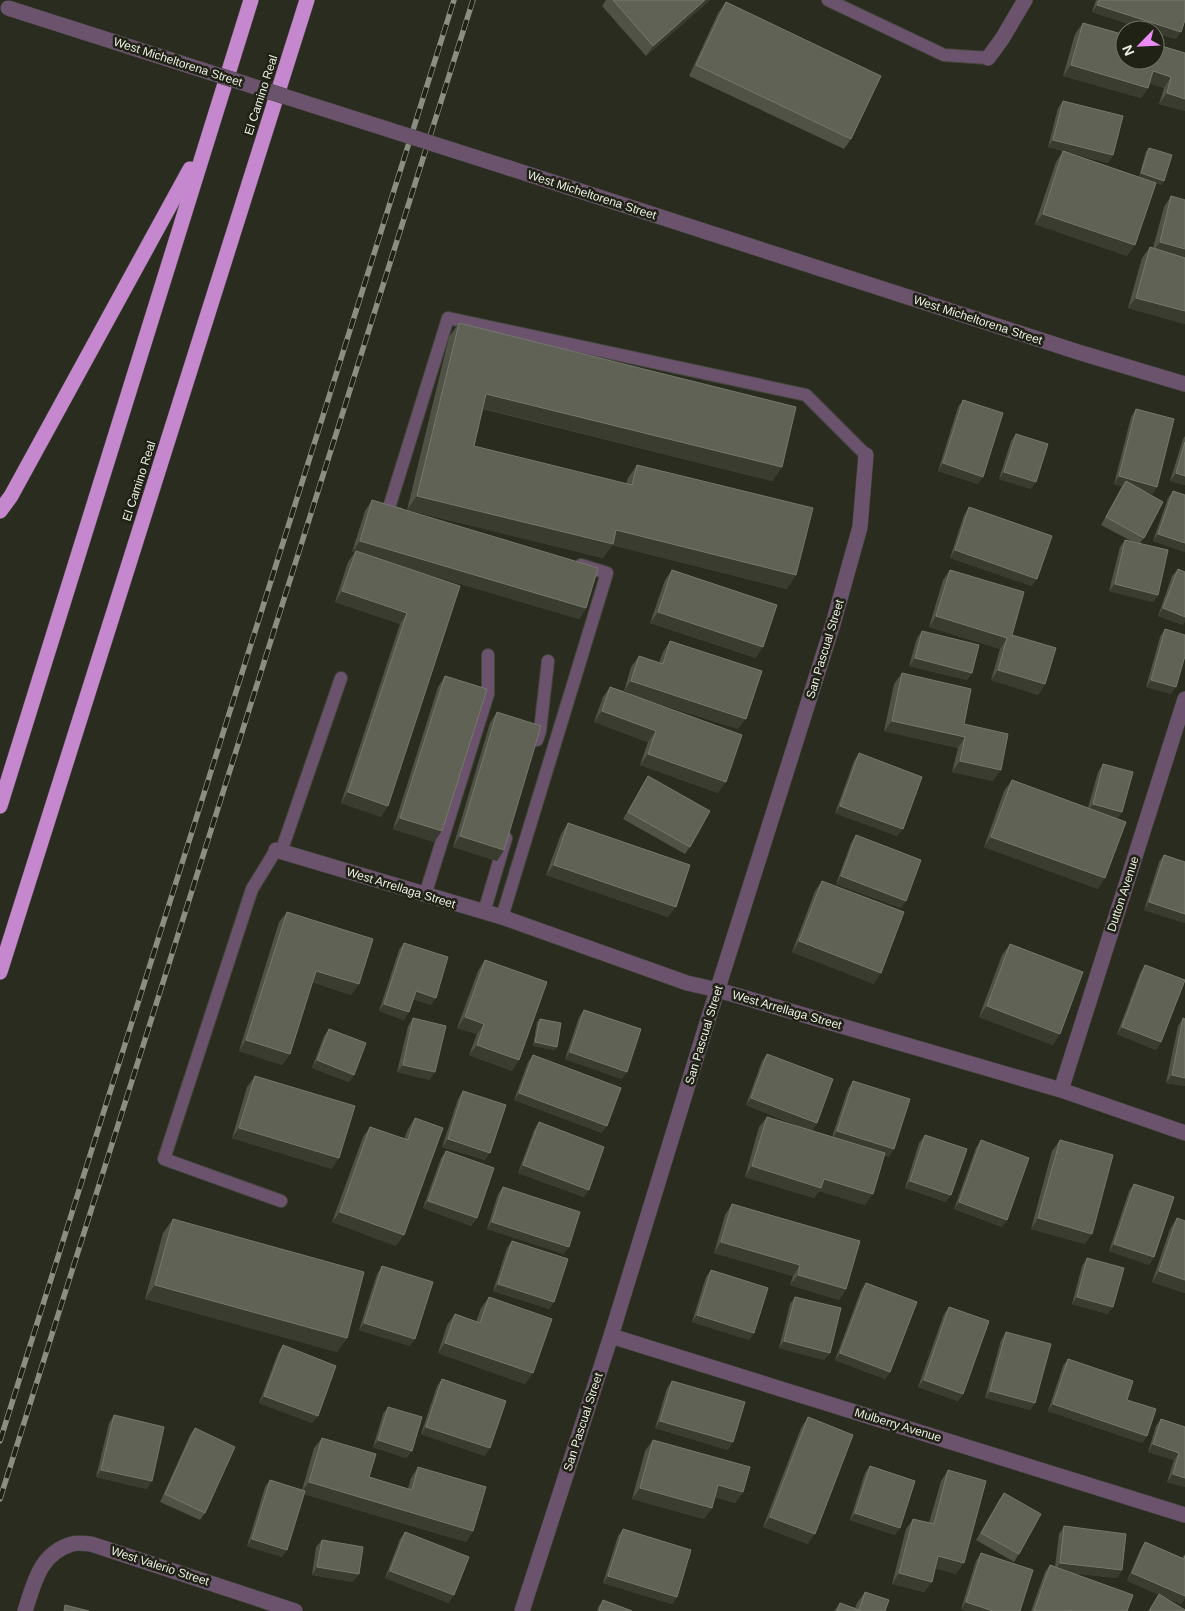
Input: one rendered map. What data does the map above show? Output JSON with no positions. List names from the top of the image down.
{
  "streets": {
    "highway": ["El Camino Real"],
    "street": [
      "West Micheltorena Street",
      "San Pascual Street",
      "West Arrellaga Street",
      "Dutton Avenue",
      "Mulberry Avenue",
      "West Valerio Street"
    ]
  },
  "crossings": [
    ["San Pascual Street", "West Arrellaga Street"],
    ["San Pascual Street", "Mulberry Avenue"],
    ["West Arrellaga Street", "Dutton Avenue"]
  ],
  "north": "bottom left"
}
